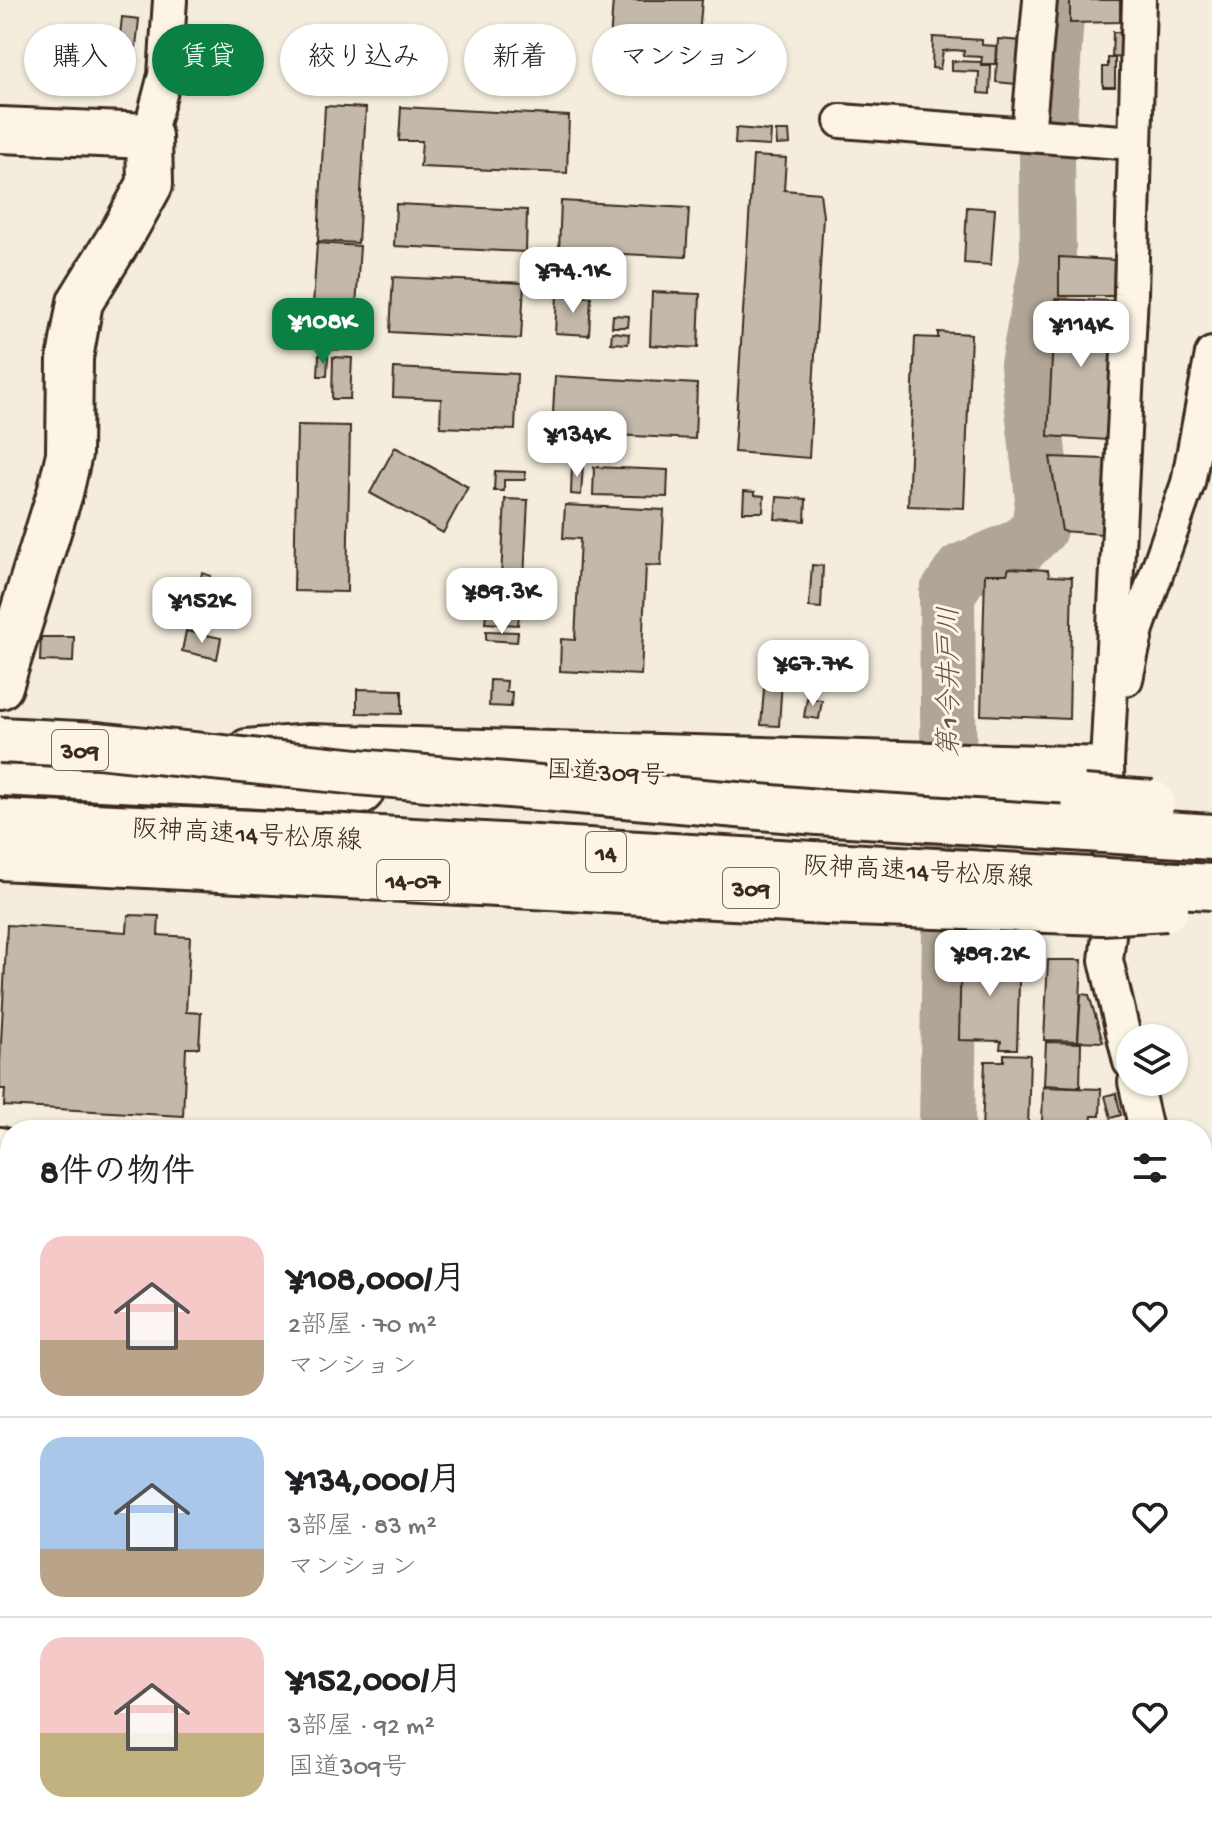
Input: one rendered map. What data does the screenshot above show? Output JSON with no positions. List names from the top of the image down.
{
  "streets": {
    "main road": [
      "309",
      "国道309号",
      "阪神高速14号松原線",
      "14",
      "14-07"
    ]
  },
  "crossings": [
    ["309", "14-07"]
  ],
  "water": ["第1今井戸川"],
  "page": {
    "chip": [
      "購入",
      "賃貸",
      "絞り込み",
      "新着",
      "マンション"
    ],
    "price": [
      "¥74.1K",
      "¥108K",
      "¥114K",
      "¥134K",
      "¥89.3K",
      "¥152K",
      "¥67.7K",
      "¥89.2K"
    ],
    "heading": "8件の物件",
    "list": [
      {
        "name": "¥108,000/月",
        "note": "2部屋 · 70 m² · マンション"
      },
      {
        "name": "¥134,000/月",
        "note": "3部屋 · 83 m² · マンション"
      },
      {
        "name": "¥152,000/月",
        "note": "3部屋 · 92 m² · 国道309号"
      }
    ]
  }
}
